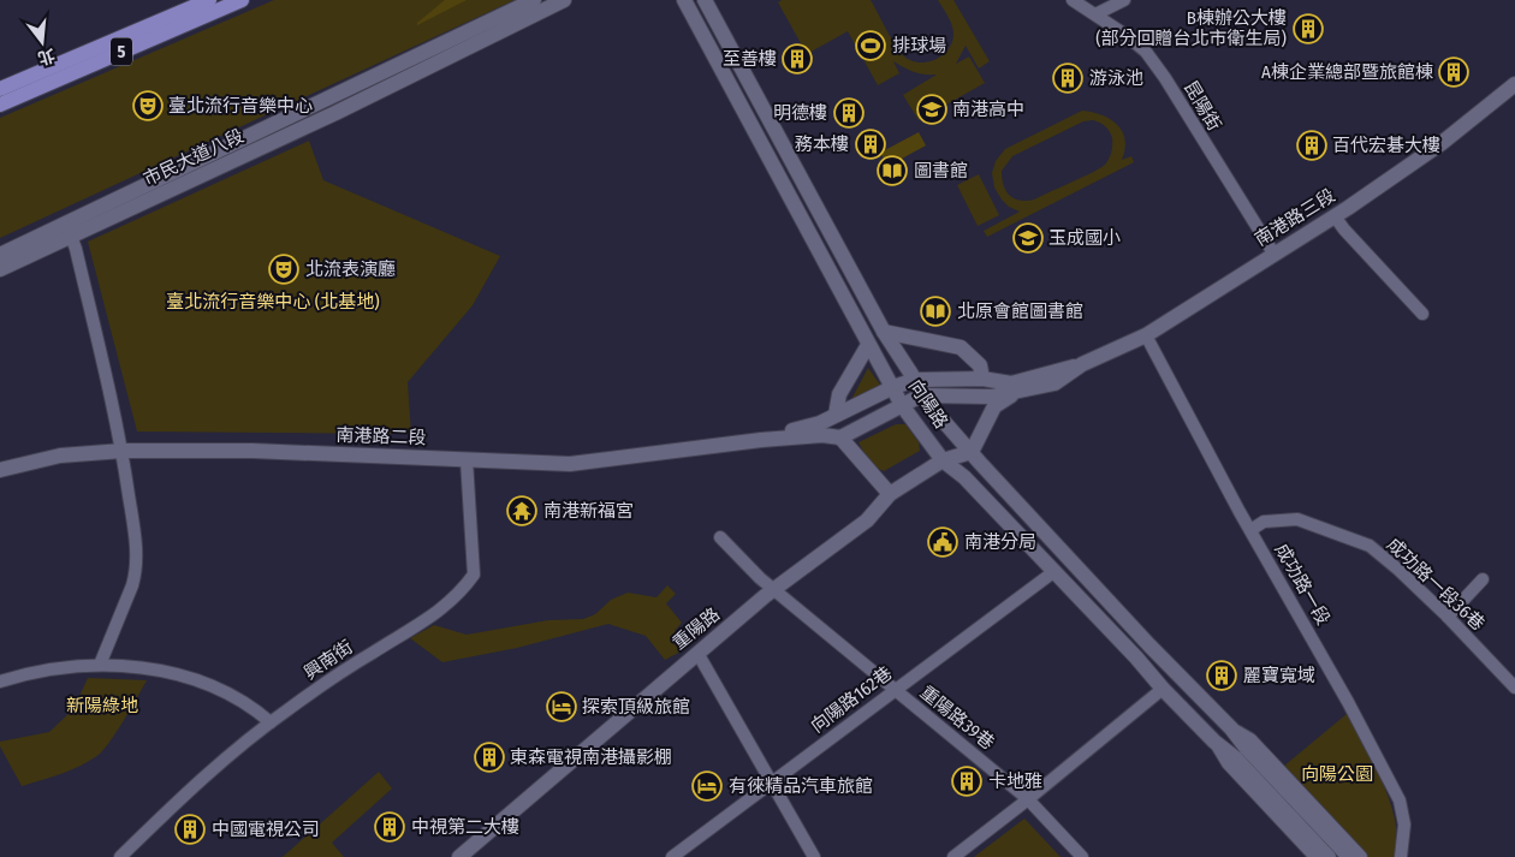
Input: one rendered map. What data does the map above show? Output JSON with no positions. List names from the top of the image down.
{
  "streets": {
    "main road": [
      "5",
      "市民大道八段",
      "南港路三段",
      "向陽路",
      "南港路二段",
      "重陽路"
    ],
    "street": [
      "昆陽街",
      "成功路一段",
      "成功路一段36巷",
      "興南街",
      "向陽路162巷",
      "重陽路39巷"
    ]
  },
  "crossings": [
    ["昆陽街", "南港路三段"],
    ["南港路三段", "南港路二段"],
    ["南港路三段", "成功路一段"],
    ["向陽路", "南港路二段"],
    ["向陽路", "重陽路"],
    ["向陽路", "向陽路162巷"],
    ["南港路二段", "興南街"],
    ["成功路一段", "成功路一段36巷"],
    ["重陽路", "重陽路39巷"],
    ["向陽路162巷", "重陽路39巷"]
  ],
  "parks": ["臺北流行音樂中心 (北基地)", "新陽綠地", "向陽公園"],
  "places": {
    "building": [
      "B棟辦公大樓 (部分回贈台北市衛生局)",
      "至善樓",
      "A棟企業總部暨旅館棟",
      "游泳池",
      "明德樓",
      "務本樓",
      "百代宏碁大樓",
      "麗寶寬域",
      "東森電視南港攝影棚",
      "卡地雅",
      "中視第二大樓",
      "中國電視公司"
    ],
    "sports": ["排球場"],
    "theatre": ["臺北流行音樂中心", "北流表演廳"],
    "school or university": ["南港高中", "玉成國小"],
    "library": ["圖書館", "北原會館圖書館"],
    "temple": ["南港新福宮"],
    "public building": ["南港分局"],
    "hotel": ["探索頂級旅館", "有徠精品汽車旅館"]
  },
  "north": "bottom"
}
